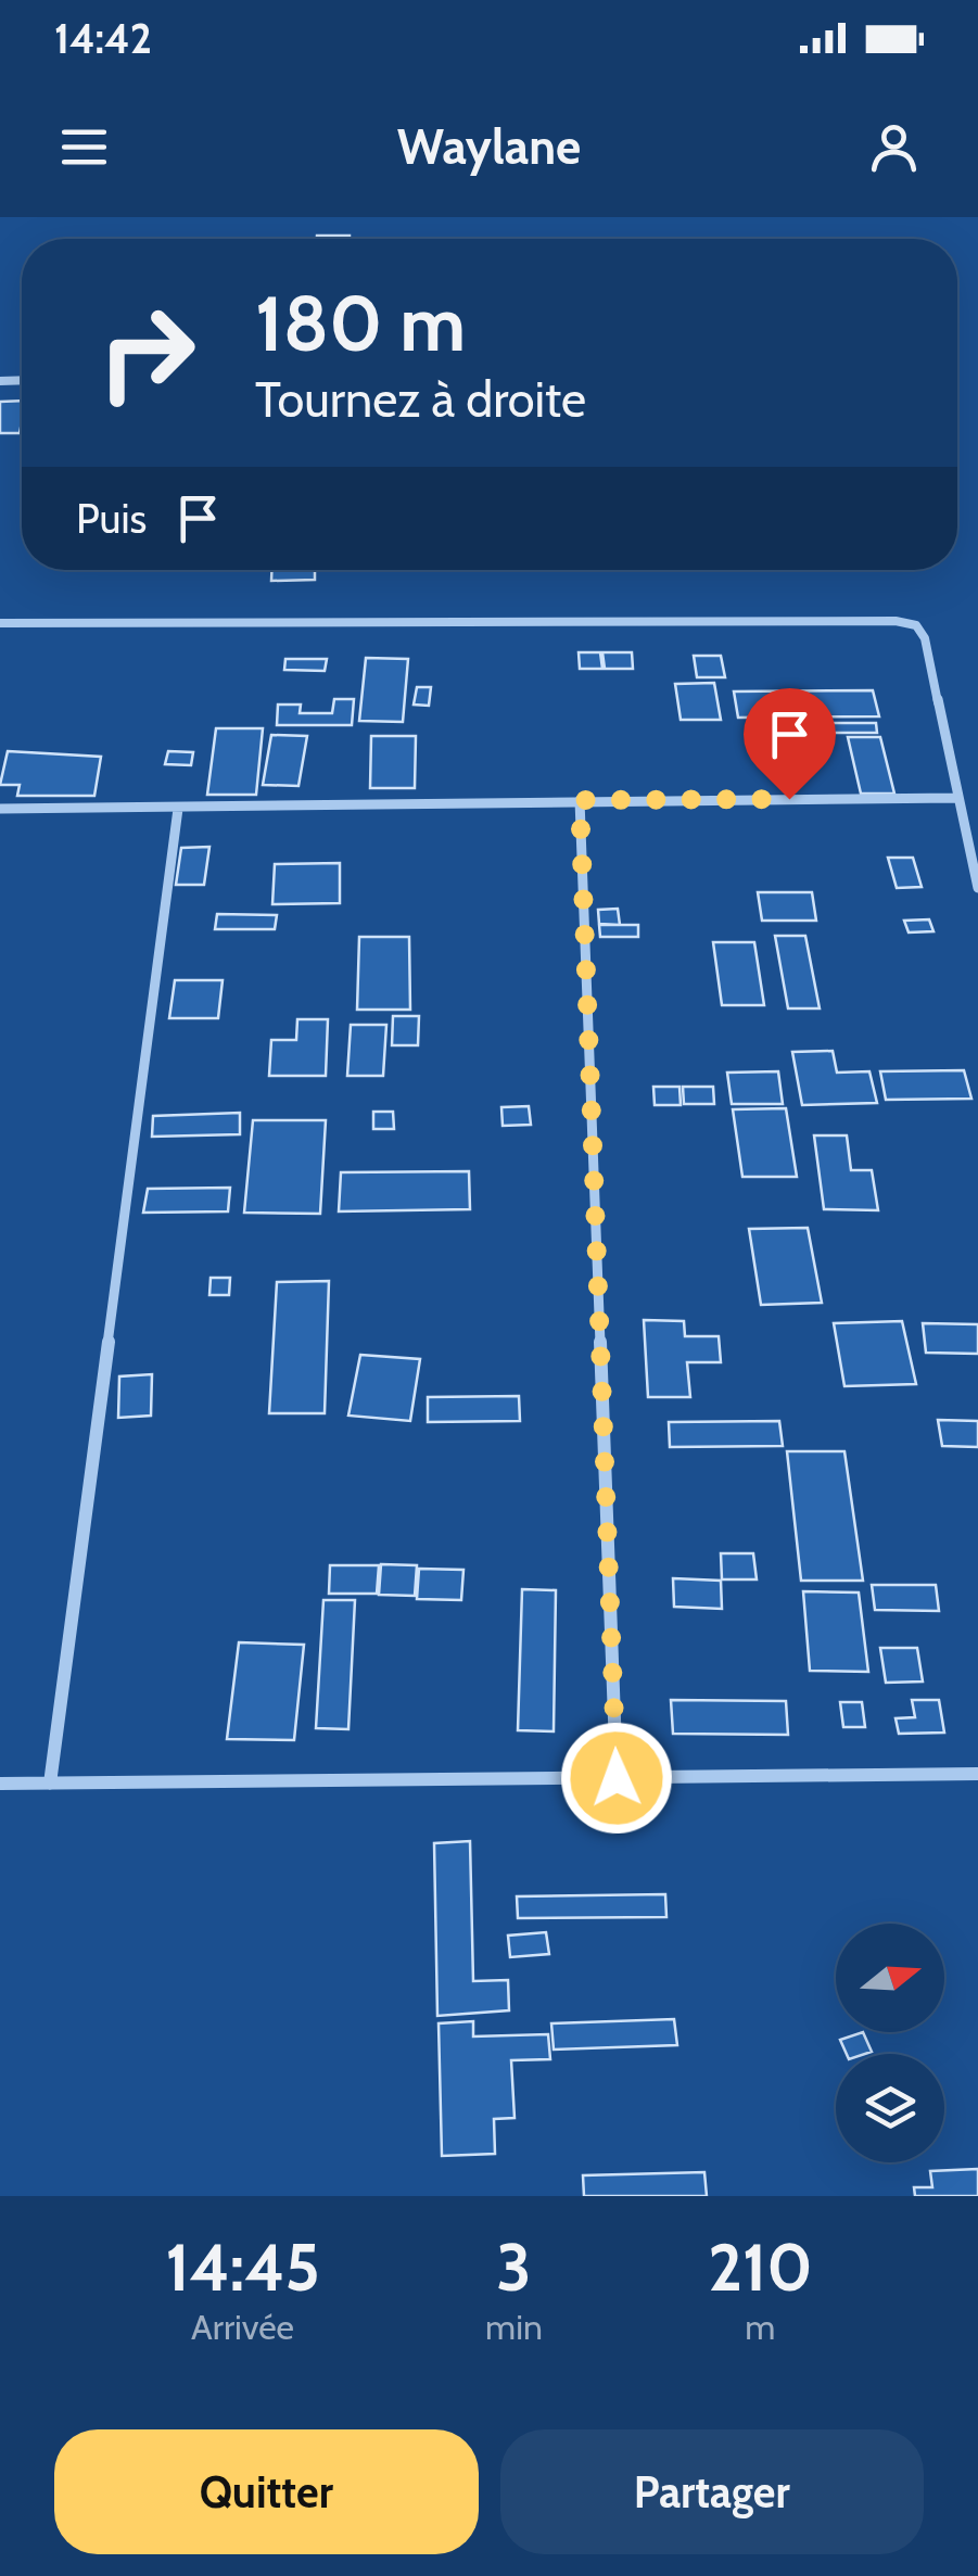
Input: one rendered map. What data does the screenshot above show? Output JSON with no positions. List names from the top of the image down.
{
  "north": "right",
  "page": {
    "status": "14:42",
    "header": "Waylane",
    "turn": ["180 m", "Tournez à droite"],
    "then": "Puis",
    "eta": [
      "14:45",
      "Arrivée",
      "3",
      "min",
      "210",
      "m"
    ],
    "buttons": ["Quitter", "Partager"]
  }
}
